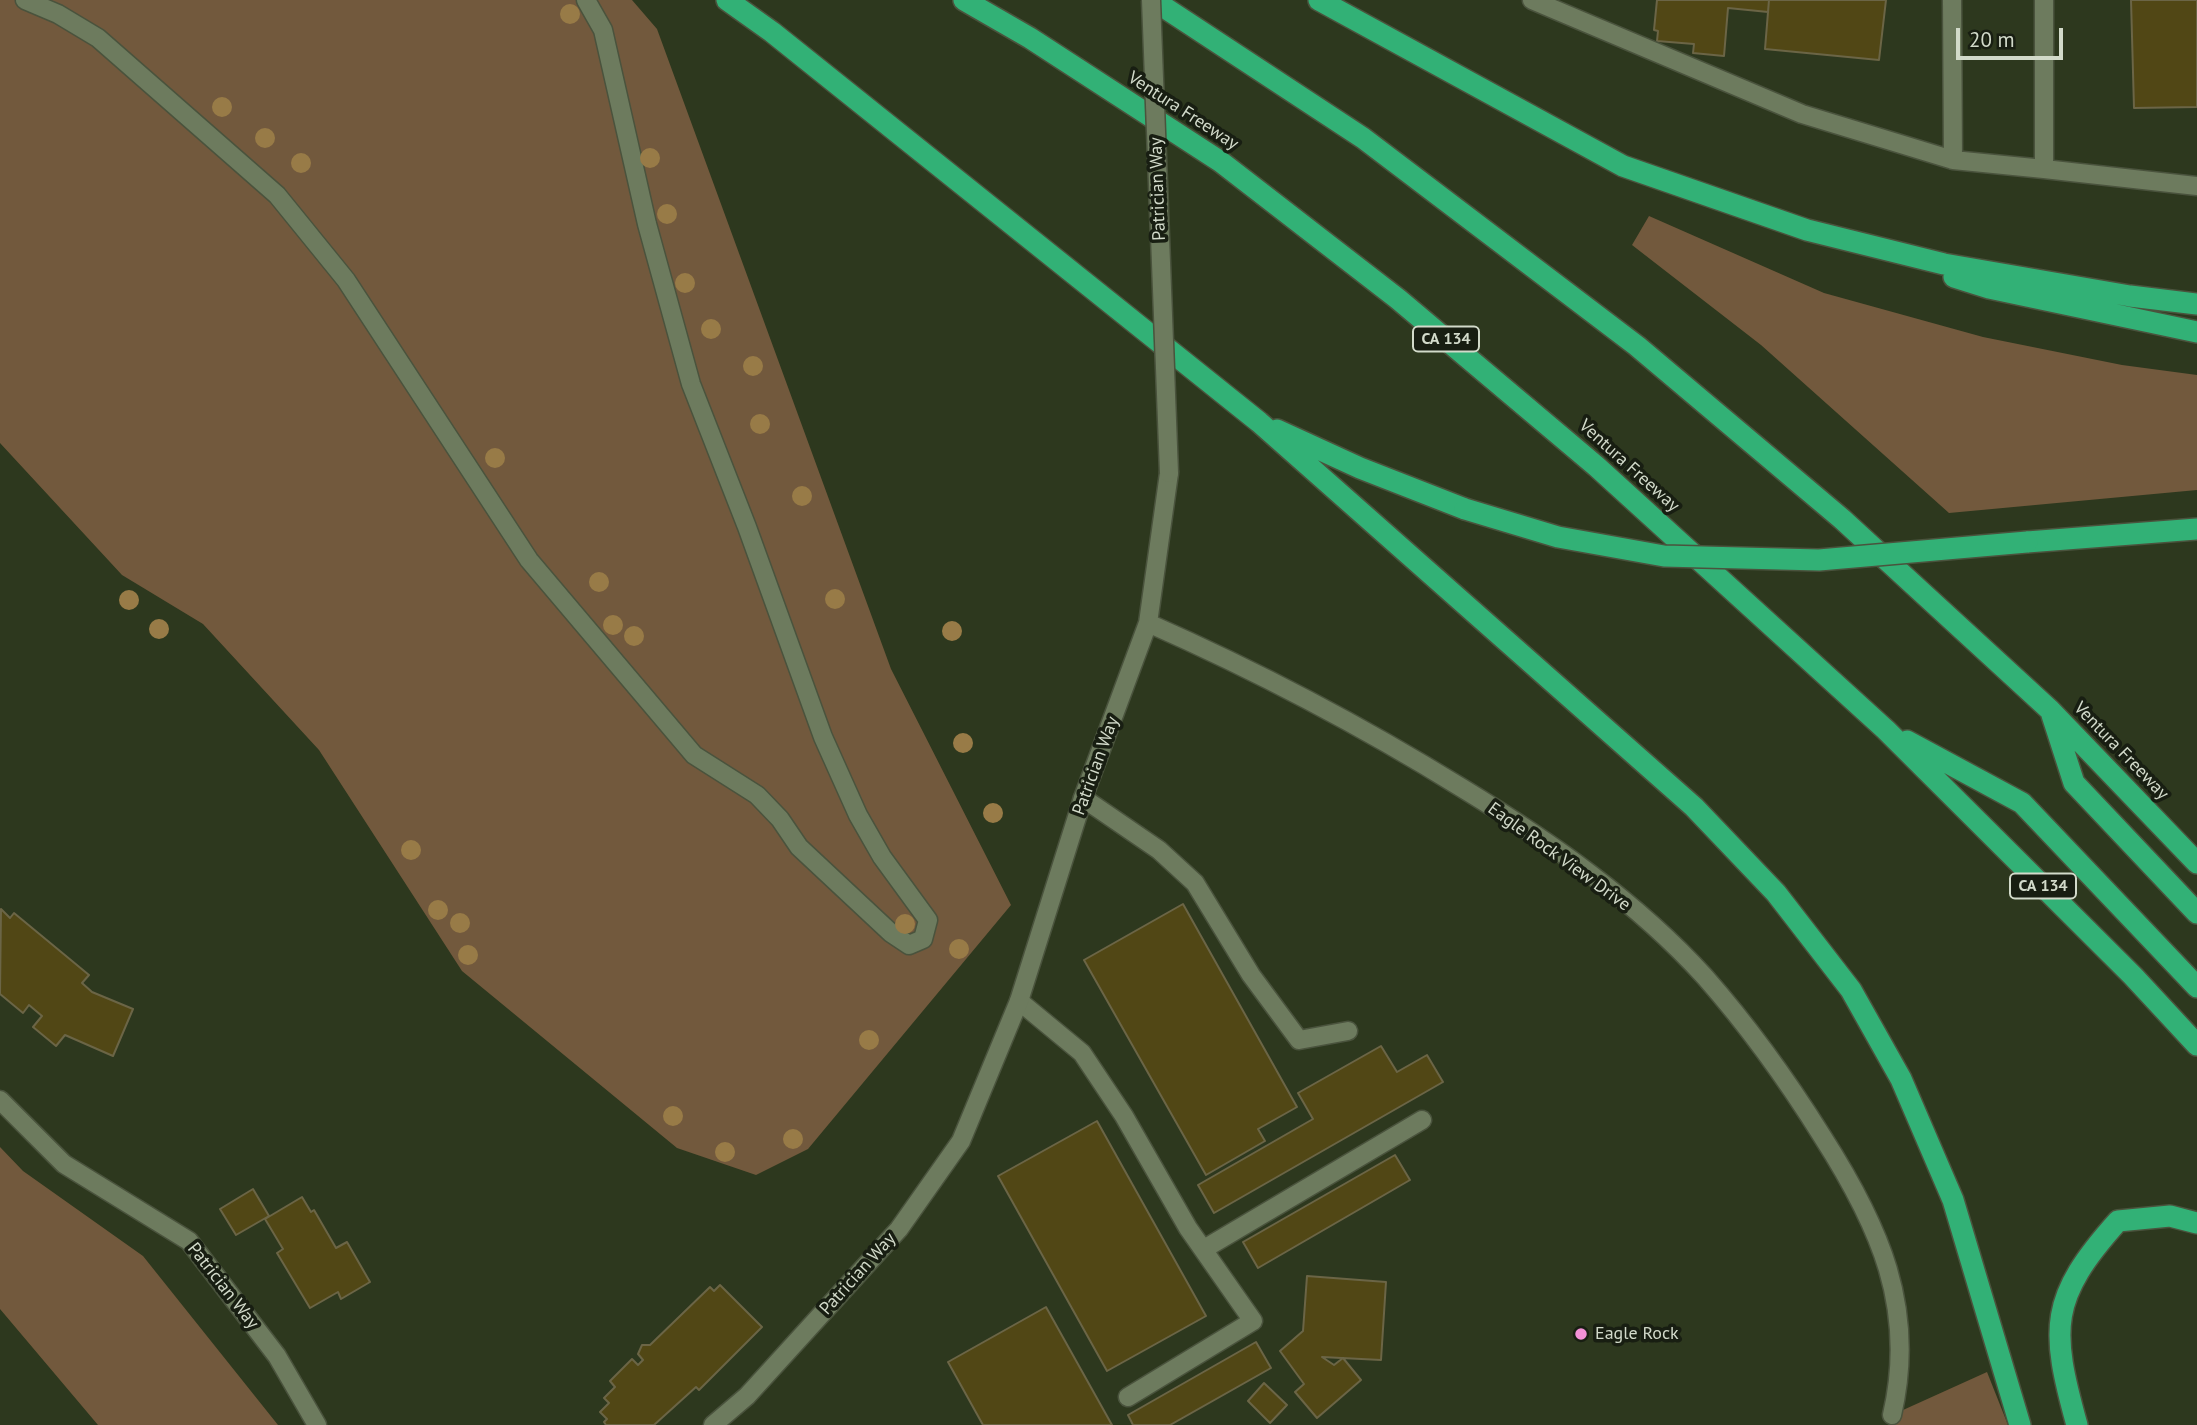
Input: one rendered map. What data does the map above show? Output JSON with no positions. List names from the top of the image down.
{
  "streets": {
    "highway": ["Ventura Freeway", "CA 134"],
    "street": ["Patrician Way", "Eagle Rock View Drive"]
  },
  "crossings": [
    ["Ventura Freeway", "Patrician Way"],
    ["Patrician Way", "Eagle Rock View Drive"]
  ],
  "places": ["Eagle Rock"],
  "scale_bar": "20 m"
}
